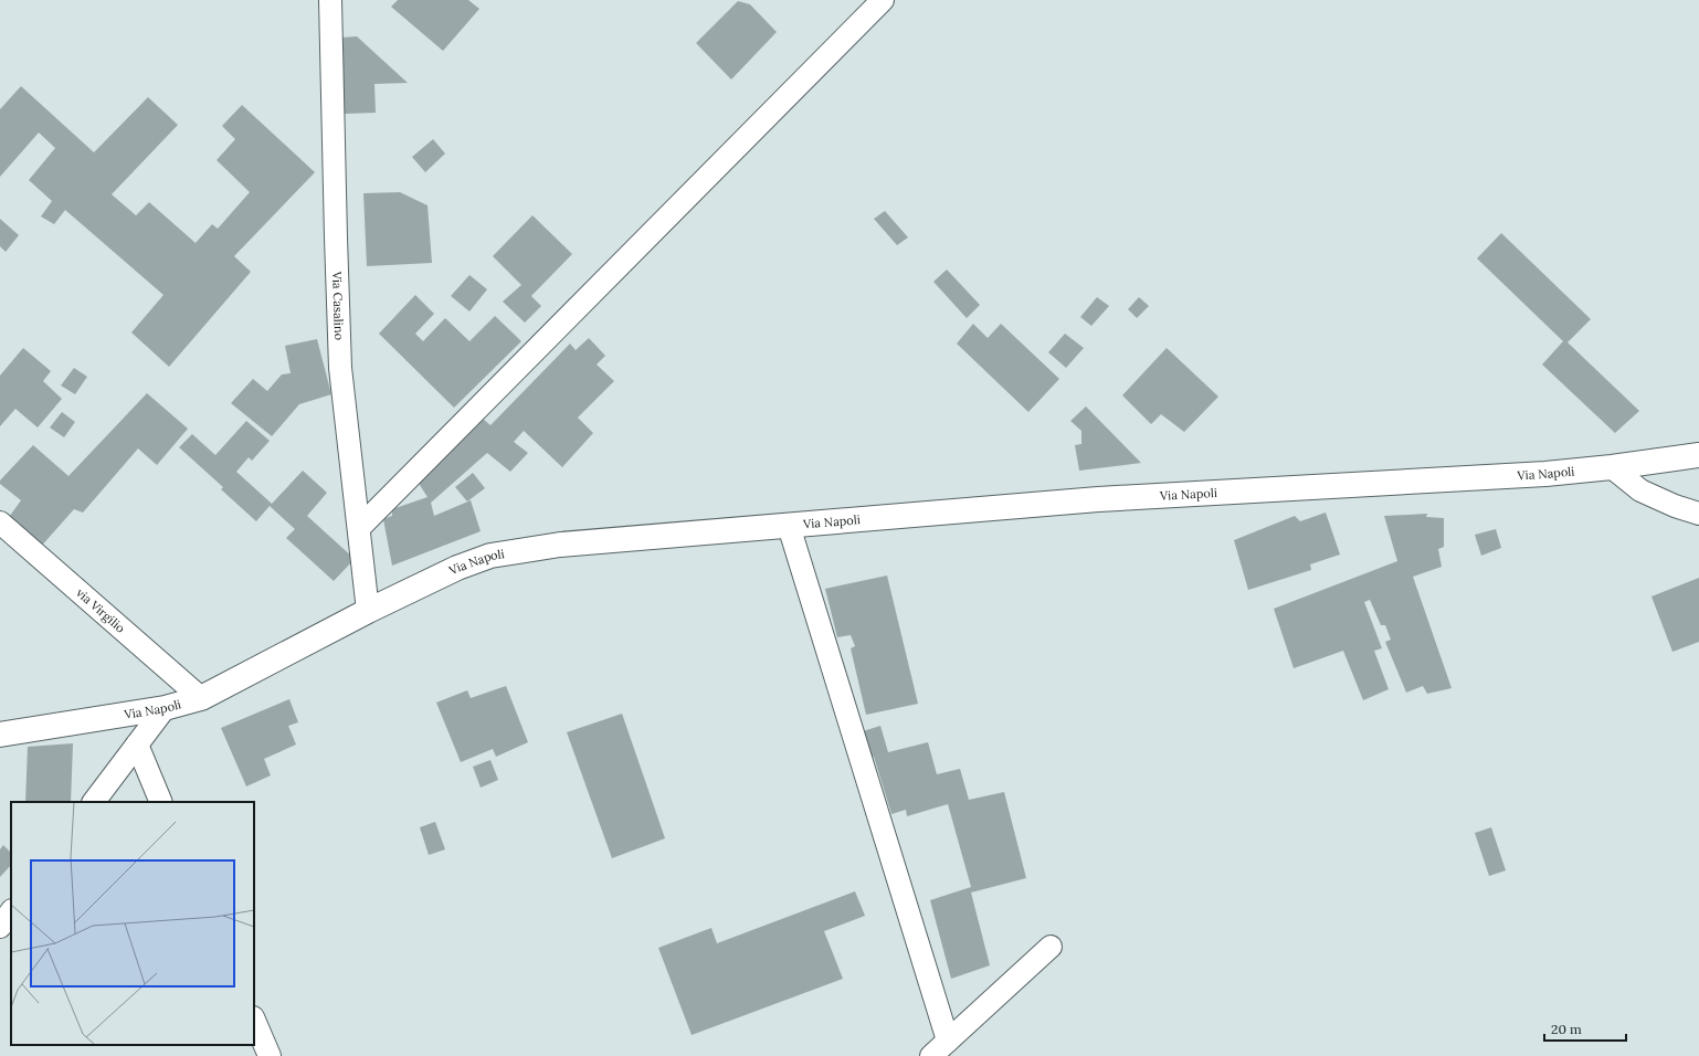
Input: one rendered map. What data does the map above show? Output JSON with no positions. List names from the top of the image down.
{
  "streets": {
    "street": ["Via Casalino", "Via Napoli", "via Virgilio"]
  },
  "crossings": [
    ["Via Casalino", "Via Napoli"],
    ["Via Napoli", "via Virgilio"]
  ],
  "scale_bar": "20 m"
}
